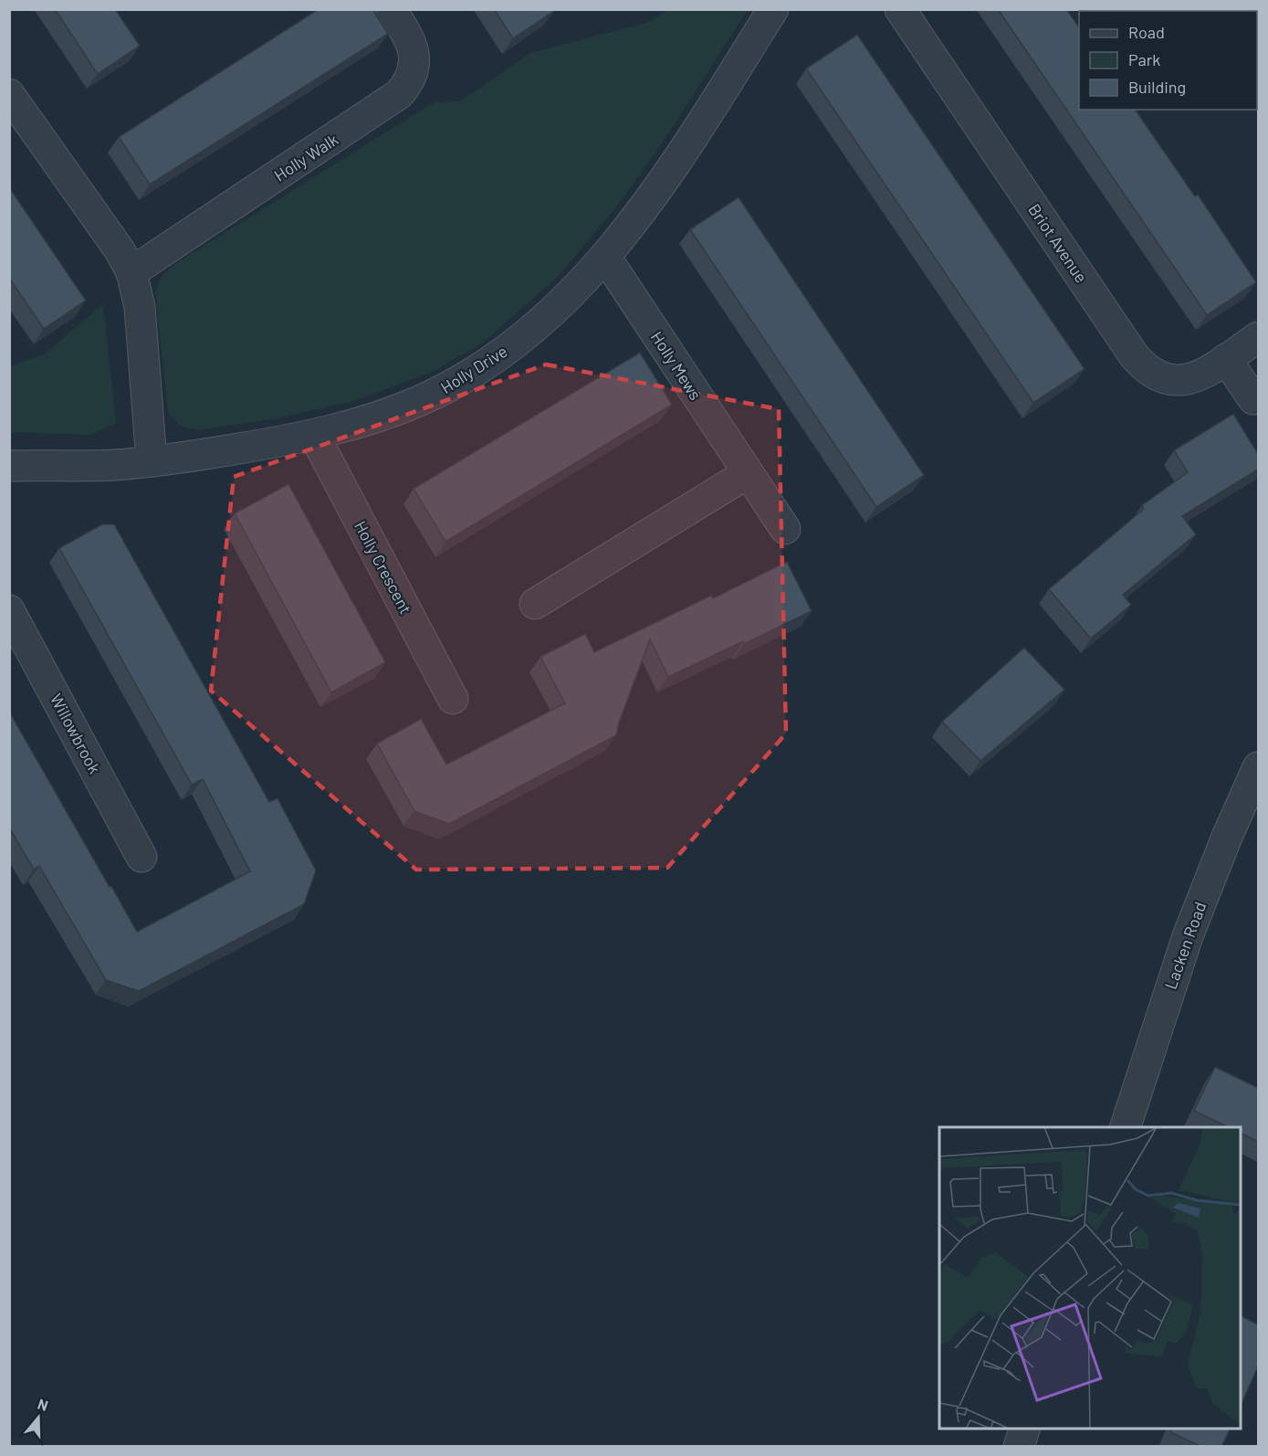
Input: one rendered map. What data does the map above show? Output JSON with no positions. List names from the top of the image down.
{
  "streets": {
    "street": [
      "Holly Walk",
      "Briot Avenue",
      "Holly Mews",
      "Holly Drive",
      "Holly Crescent",
      "Willowbrook",
      "Lacken Road"
    ]
  },
  "crossings": [
    ["Holly Mews", "Holly Drive"],
    ["Holly Drive", "Holly Crescent"]
  ],
  "legend": ["Road", "Park", "Building"],
  "north": "top"
}
